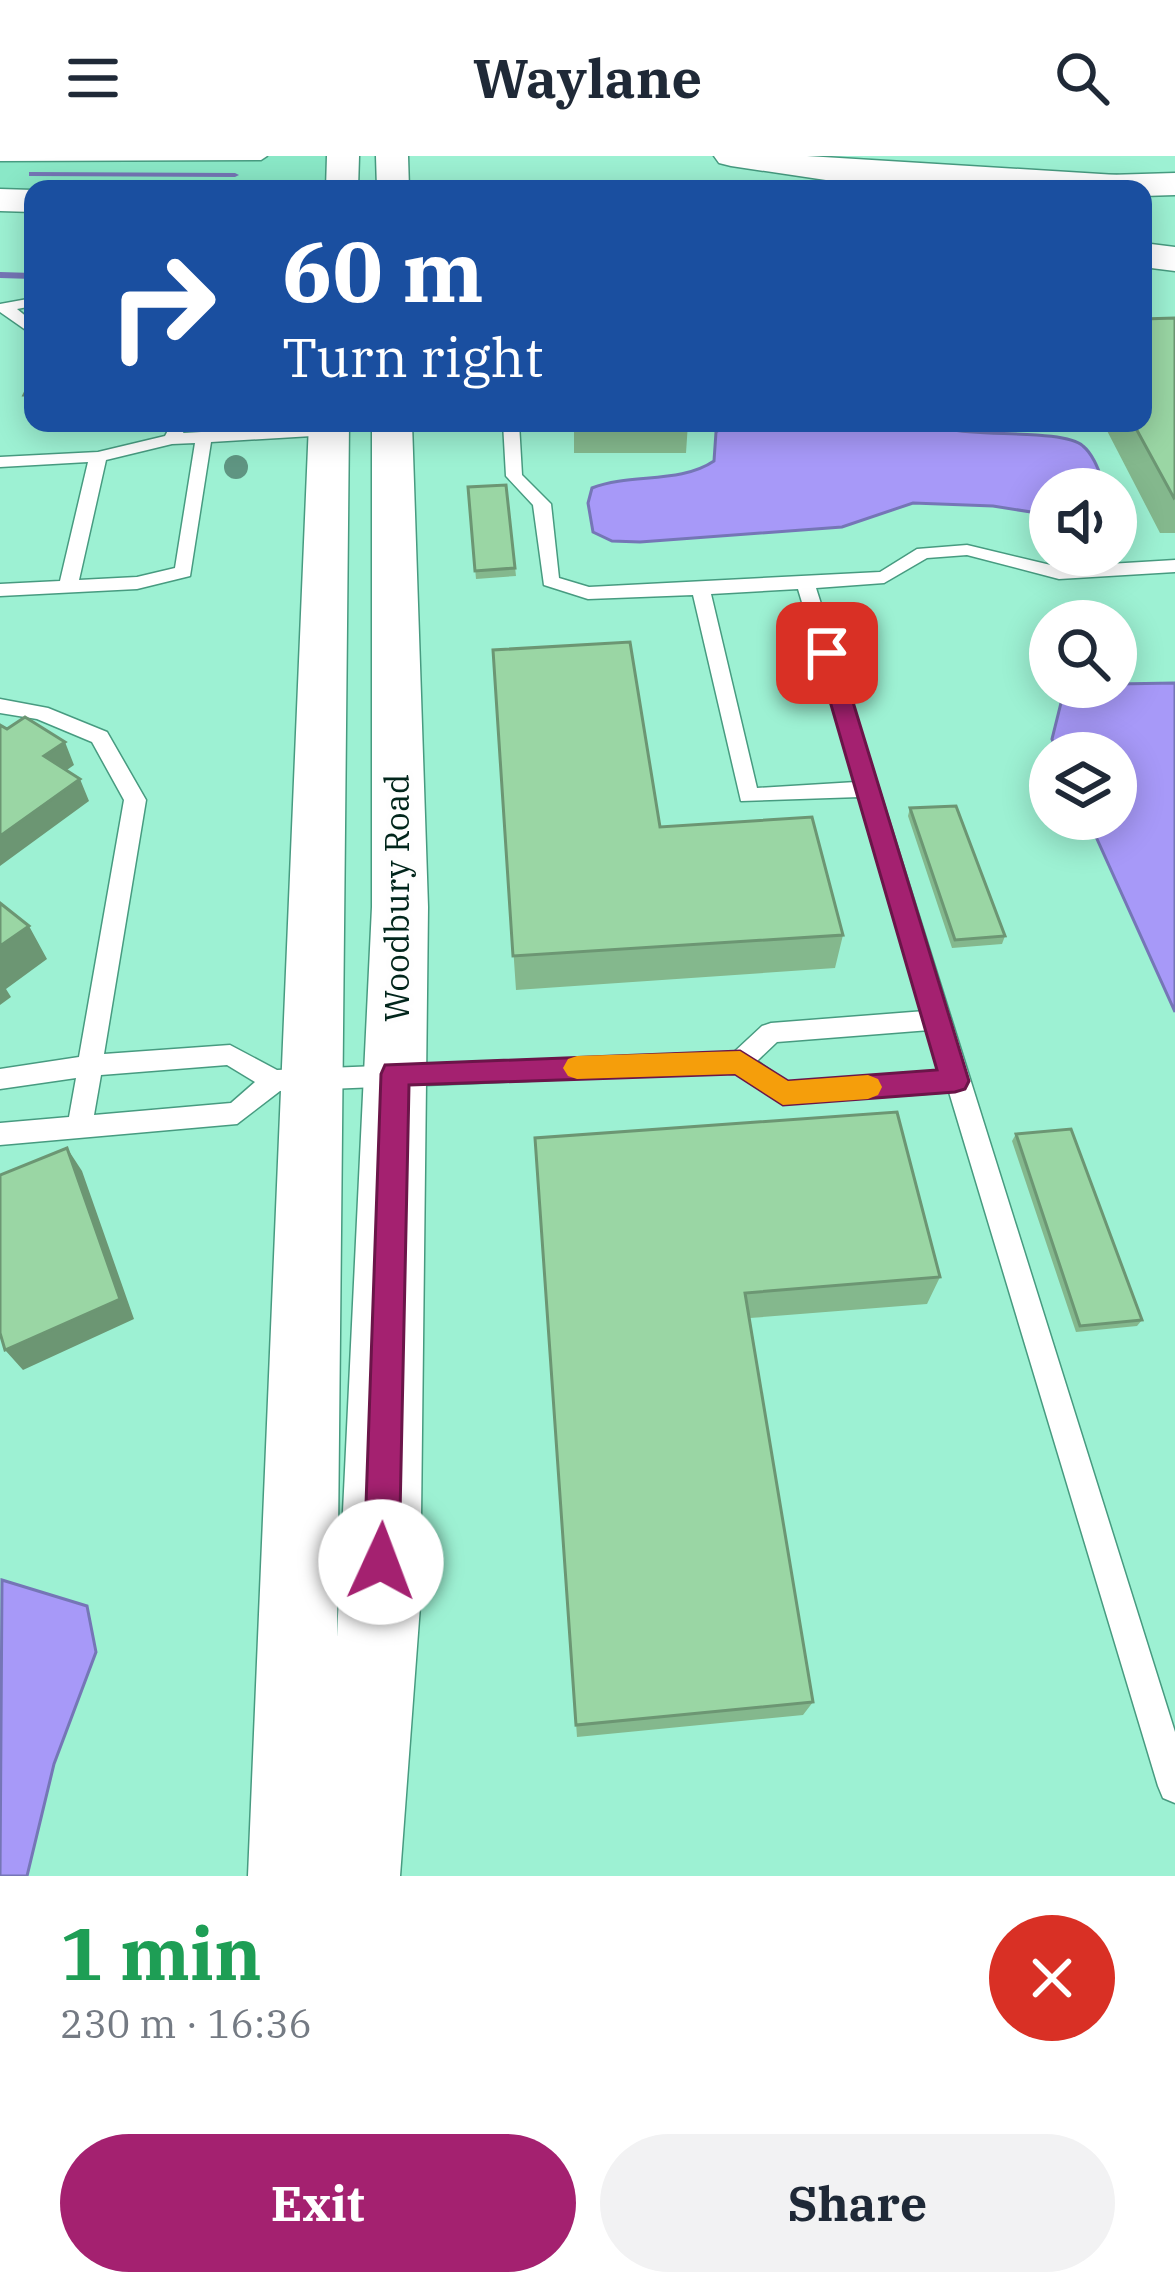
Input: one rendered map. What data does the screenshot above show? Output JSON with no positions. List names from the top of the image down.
{
  "streets": {
    "street": ["Woodbury Road"]
  },
  "page": {
    "header": "Waylane",
    "turn": ["60 m", "Turn right"],
    "heading": ["1 min", "230 m · 16:36"],
    "buttons": ["Exit", "Share"]
  }
}
